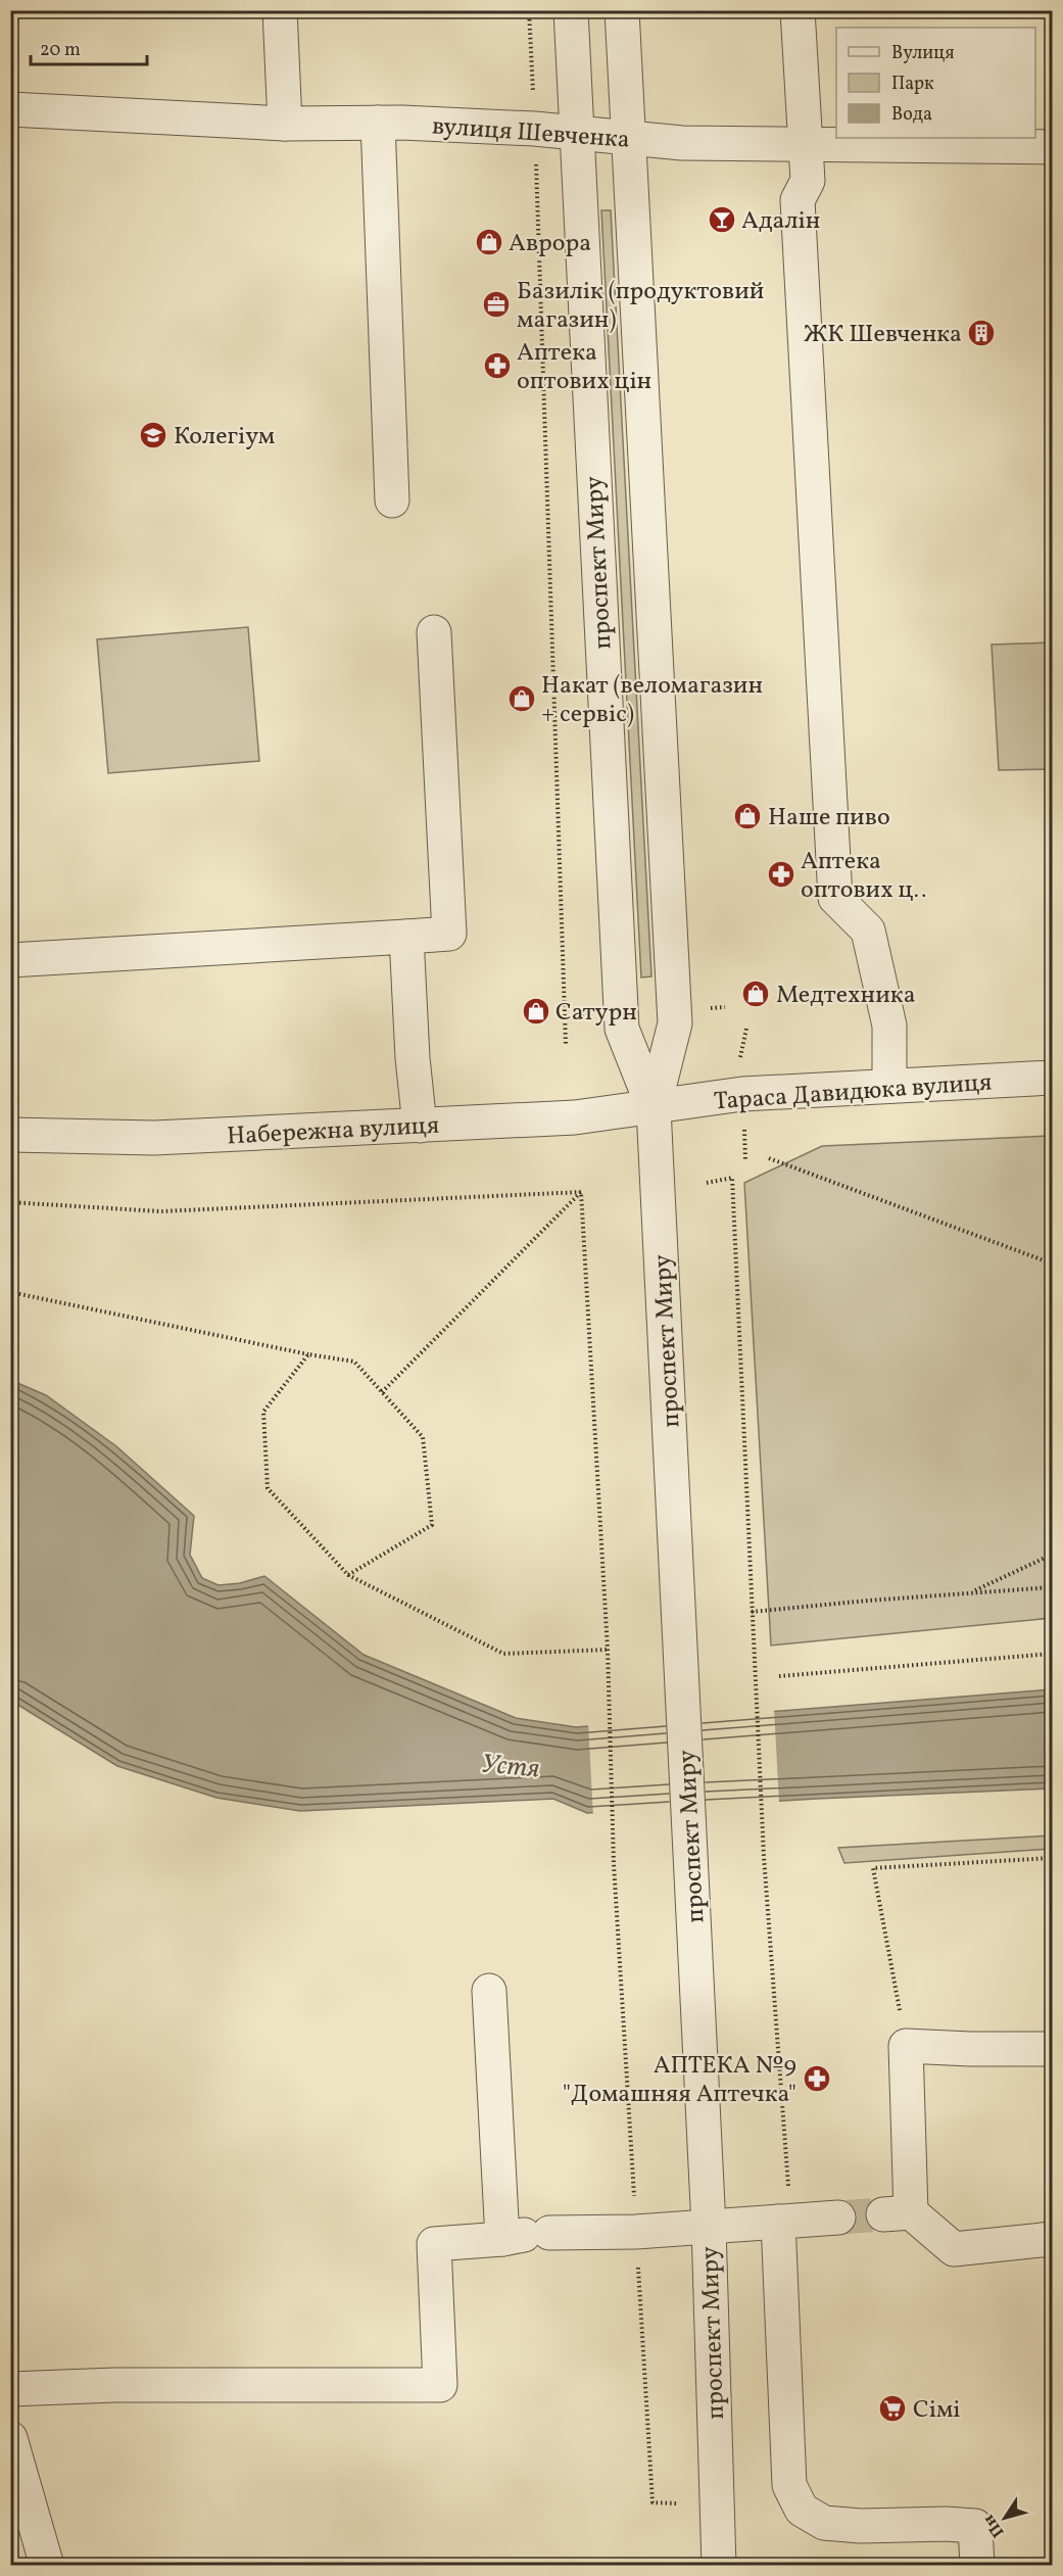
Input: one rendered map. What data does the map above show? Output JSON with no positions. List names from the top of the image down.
{
  "streets": {
    "street": [
      "вулиця Шевченка",
      "проспект Миру",
      "Тараса Давидюка вулиця",
      "Набережна вулиця"
    ]
  },
  "crossings": [
    ["вулиця Шевченка", "проспект Миру"],
    ["проспект Миру", "Тараса Давидюка вулиця"],
    ["проспект Миру", "Набережна вулиця"],
    ["Тараса Давидюка вулиця", "Набережна вулиця"]
  ],
  "water": ["Устя"],
  "places": {
    "bar": ["Адалін"],
    "shop": [
      "Аврора",
      "Накат (веломагазин + сервіс)",
      "Наше пиво",
      "Медтехника",
      "Сатурн"
    ],
    "office": ["Базилік (продуктовий магазин)"],
    "building": ["ЖК Шевченка"],
    "pharmacy": ["Аптека оптових цін", "Аптека оптових ц‥", "АПТЕКА №9 \"Домашняя Аптечка\""],
    "school or university": ["Колегіум"],
    "supermarket": ["Сімі"]
  },
  "legend": ["Вулиця", "Парк", "Вода"],
  "scale_bar": "20 m",
  "north": "bottom left"
}
